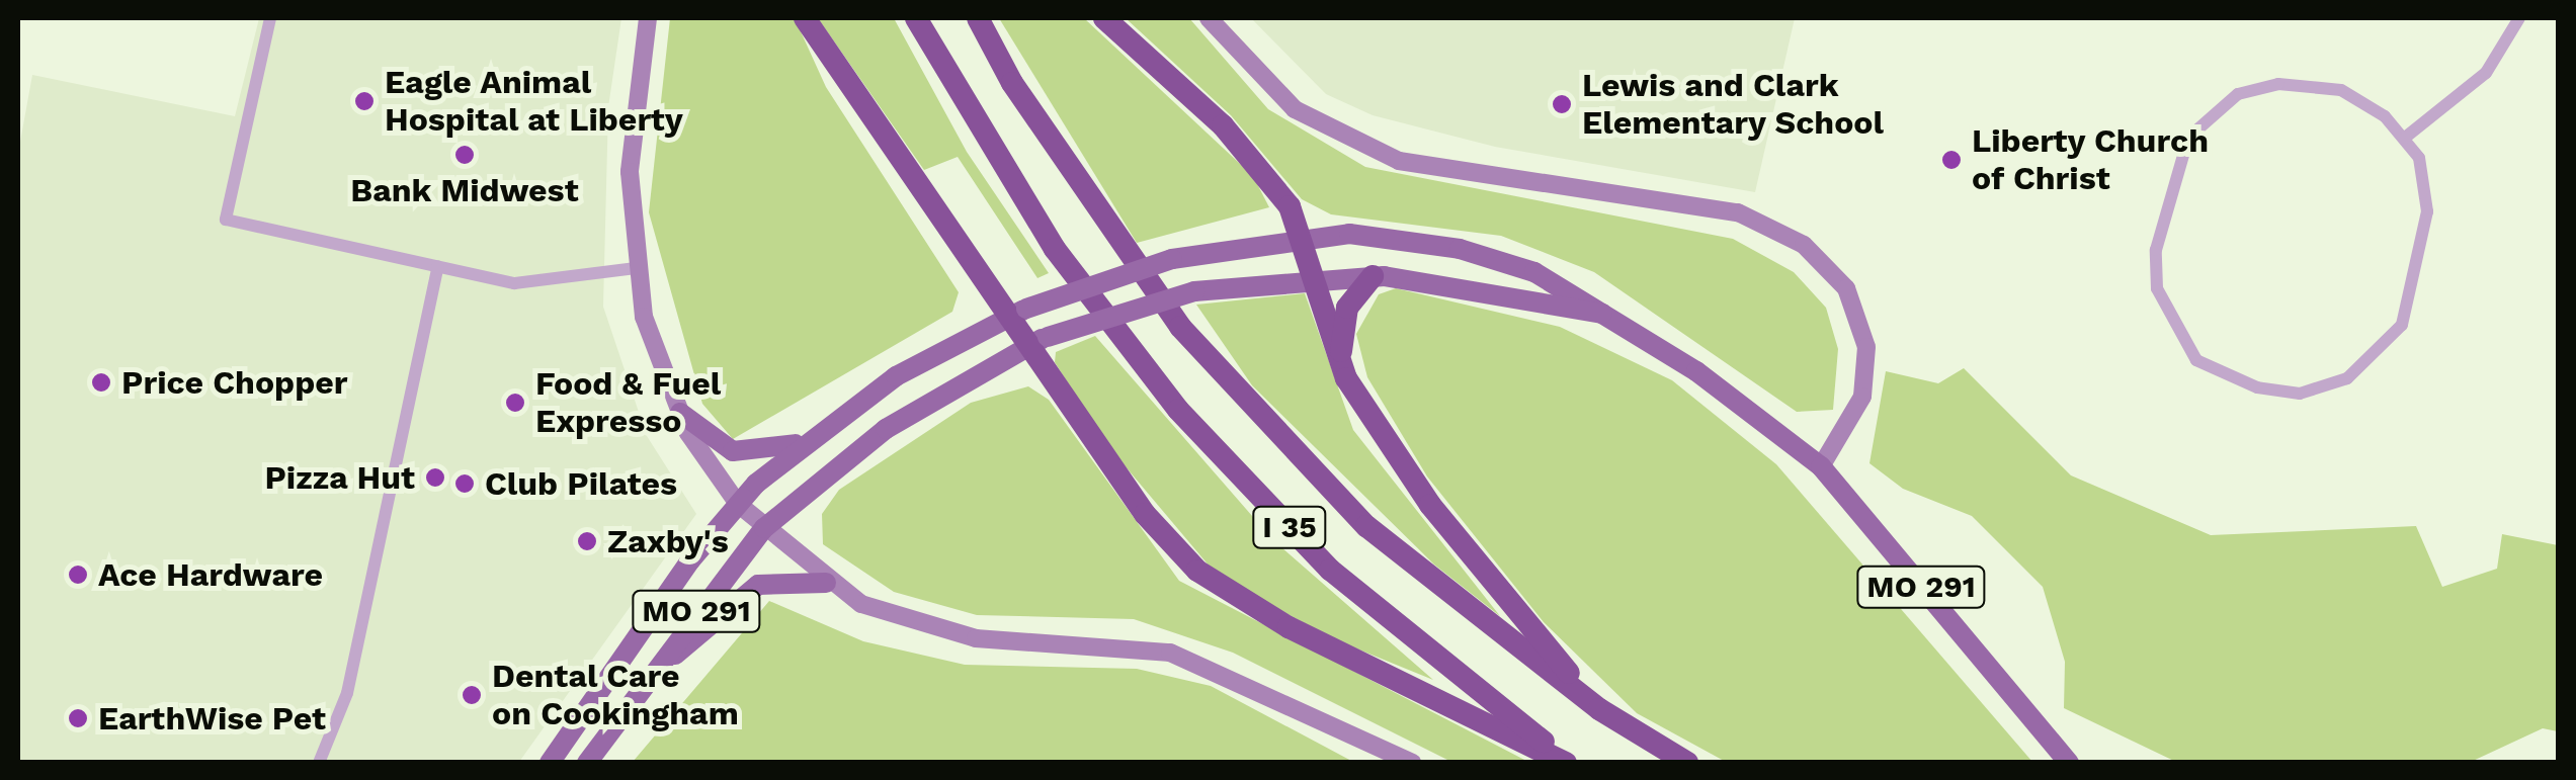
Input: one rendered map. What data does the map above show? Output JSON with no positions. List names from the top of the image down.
{
  "streets": {
    "highway": ["I 35"],
    "main road": ["MO 291"]
  },
  "places": [
    "Eagle Animal Hospital at Liberty",
    "Lewis and Clark Elementary School",
    "Bank Midwest",
    "Liberty Church of Christ",
    "Price Chopper",
    "Food & Fuel Expresso",
    "Pizza Hut",
    "Club Pilates",
    "Zaxby's",
    "Ace Hardware",
    "Dental Care on Cookingham",
    "EarthWise Pet"
  ]
}
